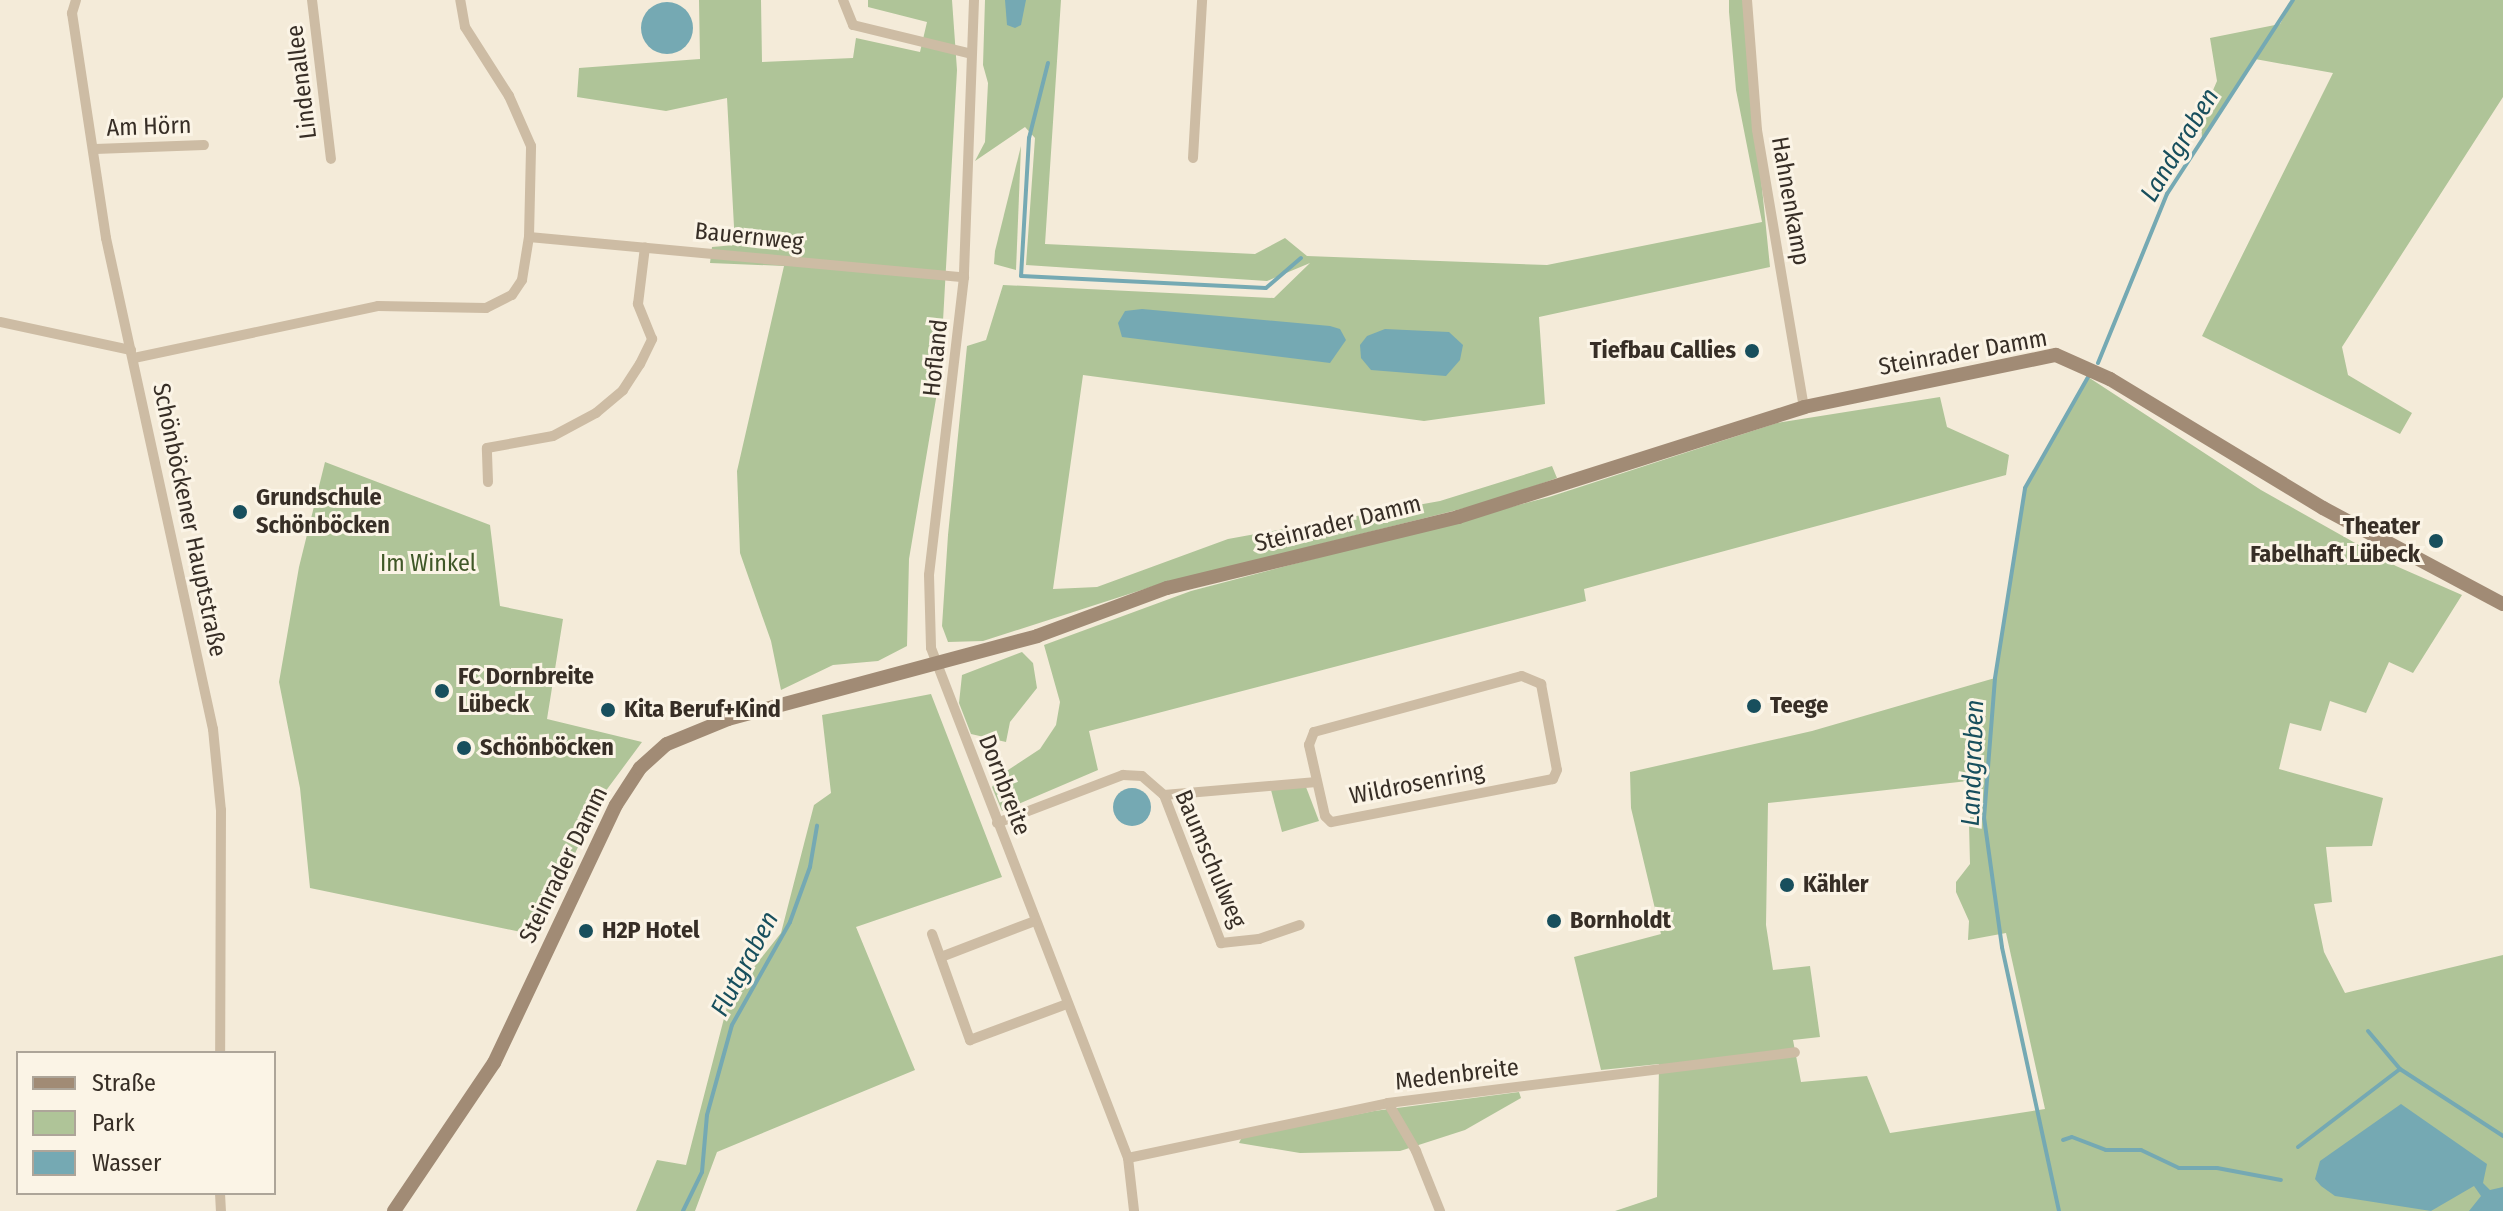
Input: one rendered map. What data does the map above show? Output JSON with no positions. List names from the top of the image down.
{
  "streets": {
    "main road": ["Steinrader Damm"],
    "street": [
      "Lindenallee",
      "Am Hörn",
      "Hahnenkamp",
      "Bauernweg",
      "Hofland",
      "Schönböckener Hauptstraße",
      "Wildrosenring",
      "Dornbreite",
      "Baumschulweg",
      "Medenbreite"
    ]
  },
  "crossings": [
    ["Am Hörn", "Schönböckener Hauptstraße"],
    ["Hahnenkamp", "Steinrader Damm"],
    ["Bauernweg", "Hofland"],
    ["Steinrader Damm", "Hofland"],
    ["Steinrader Damm", "Dornbreite"],
    ["Hofland", "Dornbreite"],
    ["Dornbreite", "Baumschulweg"],
    ["Dornbreite", "Medenbreite"]
  ],
  "water": ["Landgraben", "Flutgraben"],
  "parks": ["Im Winkel"],
  "places": [
    "Tiefbau Callies",
    "Grundschule Schönböcken",
    "Theater Fabelhaft Lübeck",
    "FC Dornbreite Lübeck",
    "Teege",
    "Kita Beruf+Kind",
    "Schönböcken",
    "Kähler",
    "Bornholdt",
    "H2P Hotel"
  ],
  "legend": ["Straße", "Park", "Wasser"]
}
